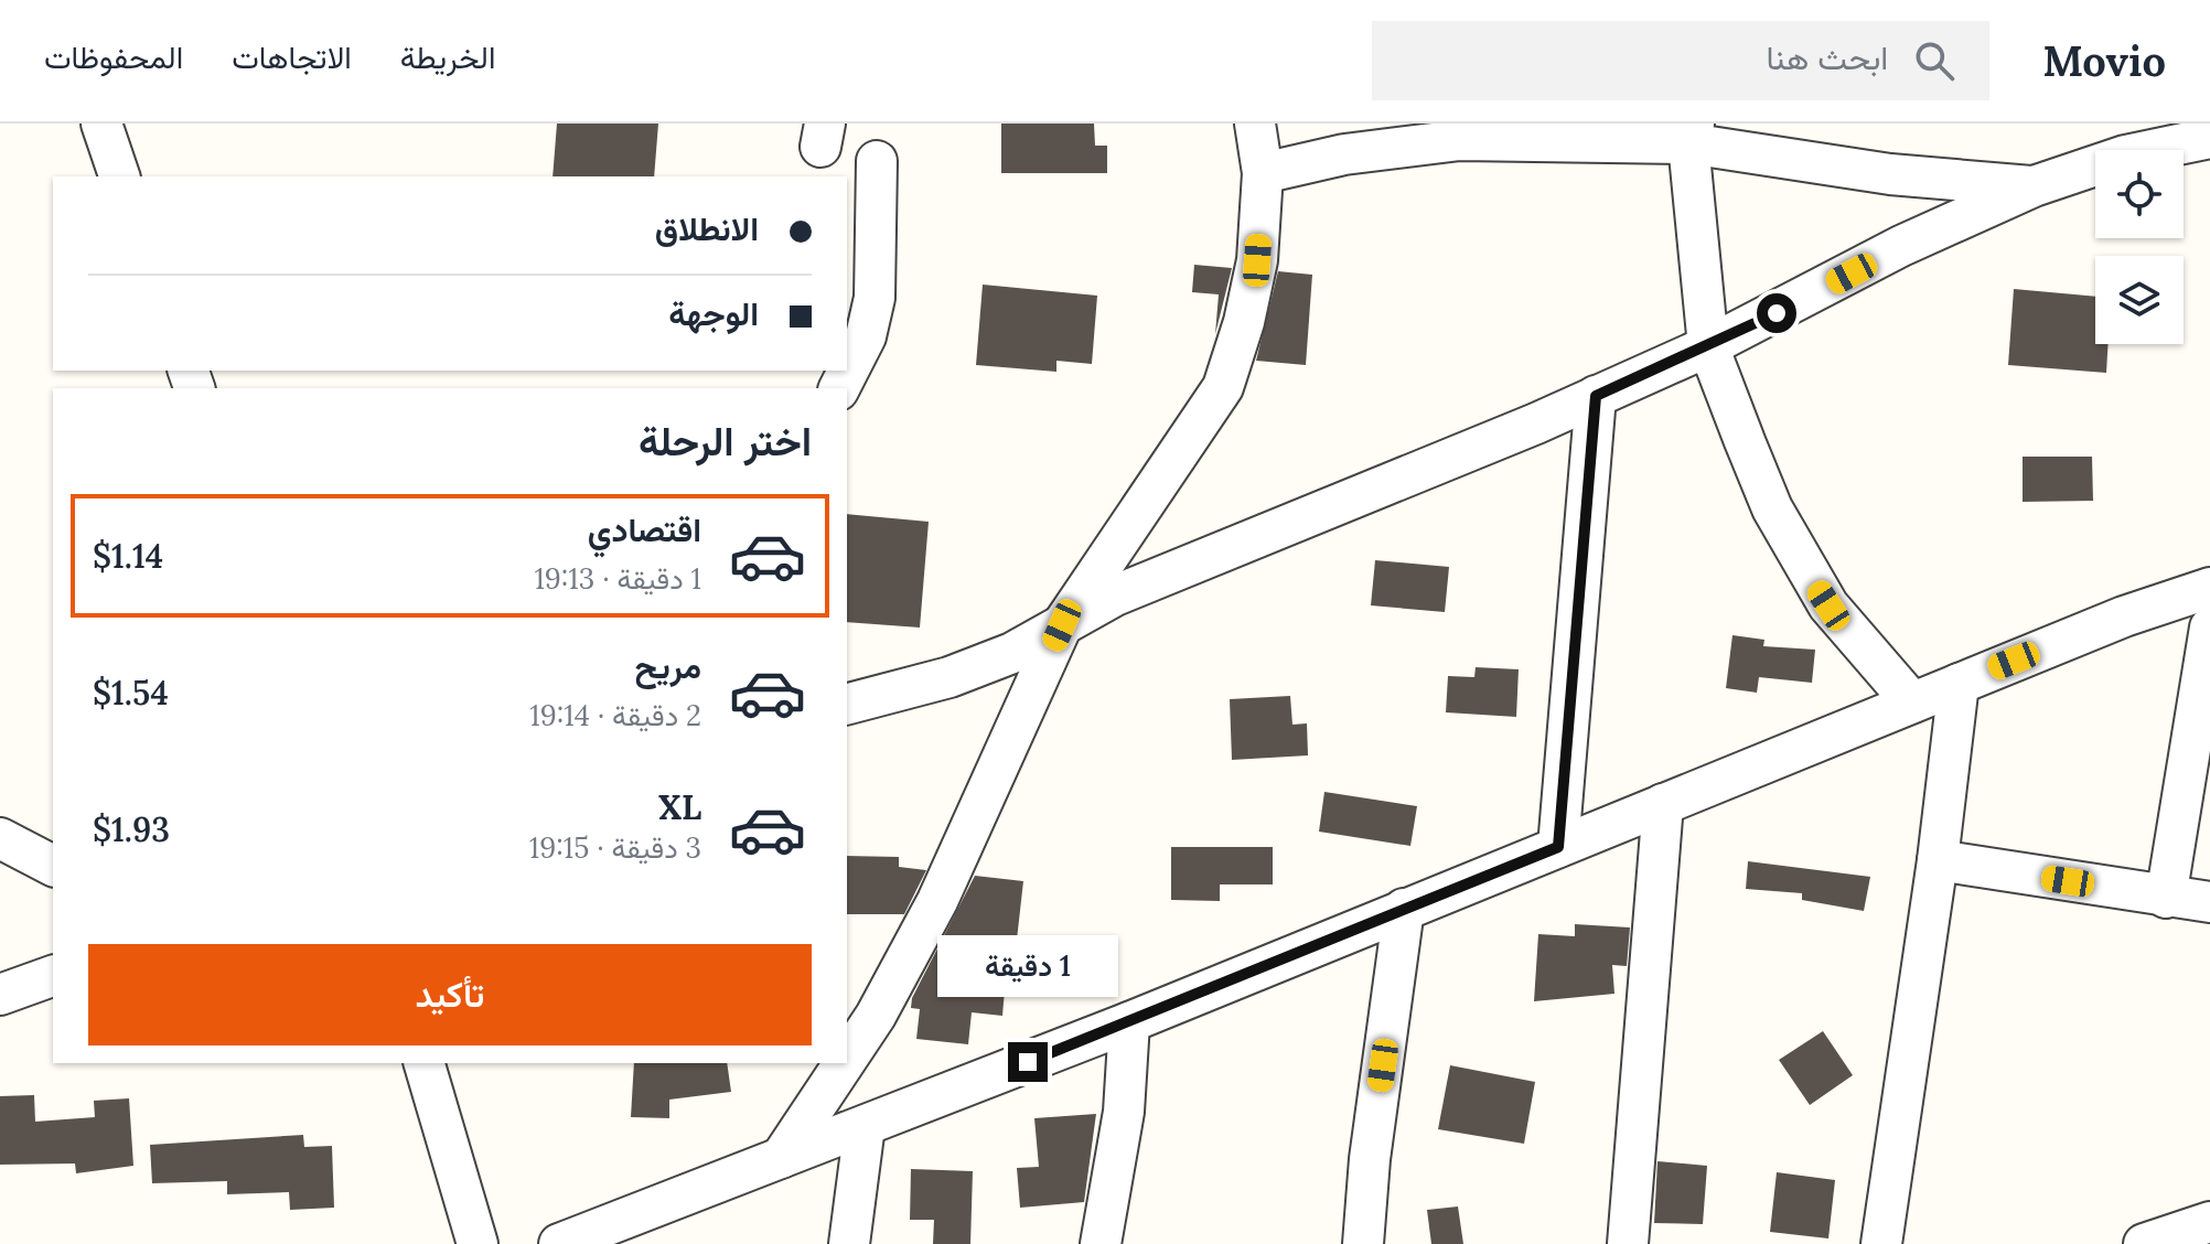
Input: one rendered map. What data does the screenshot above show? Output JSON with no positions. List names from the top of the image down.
{
  "page": {
    "header": "Movio",
    "search": "ابحث هنا",
    "nav": ["الخريطة", "الاتجاهات", "المحفوظات"],
    "banner": ["الانطلاق", "الوجهة"],
    "heading": "اختر الرحلة",
    "list": [
      {
        "name": "اقتصادي",
        "note": "1 دقيقة · 19:13",
        "value": "$1.14"
      },
      {
        "name": "مريح",
        "note": "2 دقيقة · 19:14",
        "value": "$1.54"
      },
      {
        "name": "XL",
        "note": "3 دقيقة · 19:15",
        "value": "$1.93"
      }
    ],
    "buttons": "تأكيد",
    "bubble": "1 دقيقة"
  }
}
